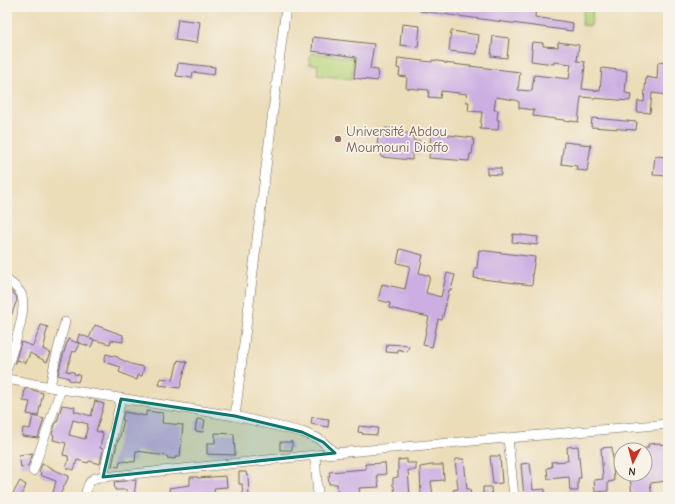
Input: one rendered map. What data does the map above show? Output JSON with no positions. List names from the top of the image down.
{
  "places": ["Université Abdou Moumouni Dioffo"],
  "north": "bottom"
}
